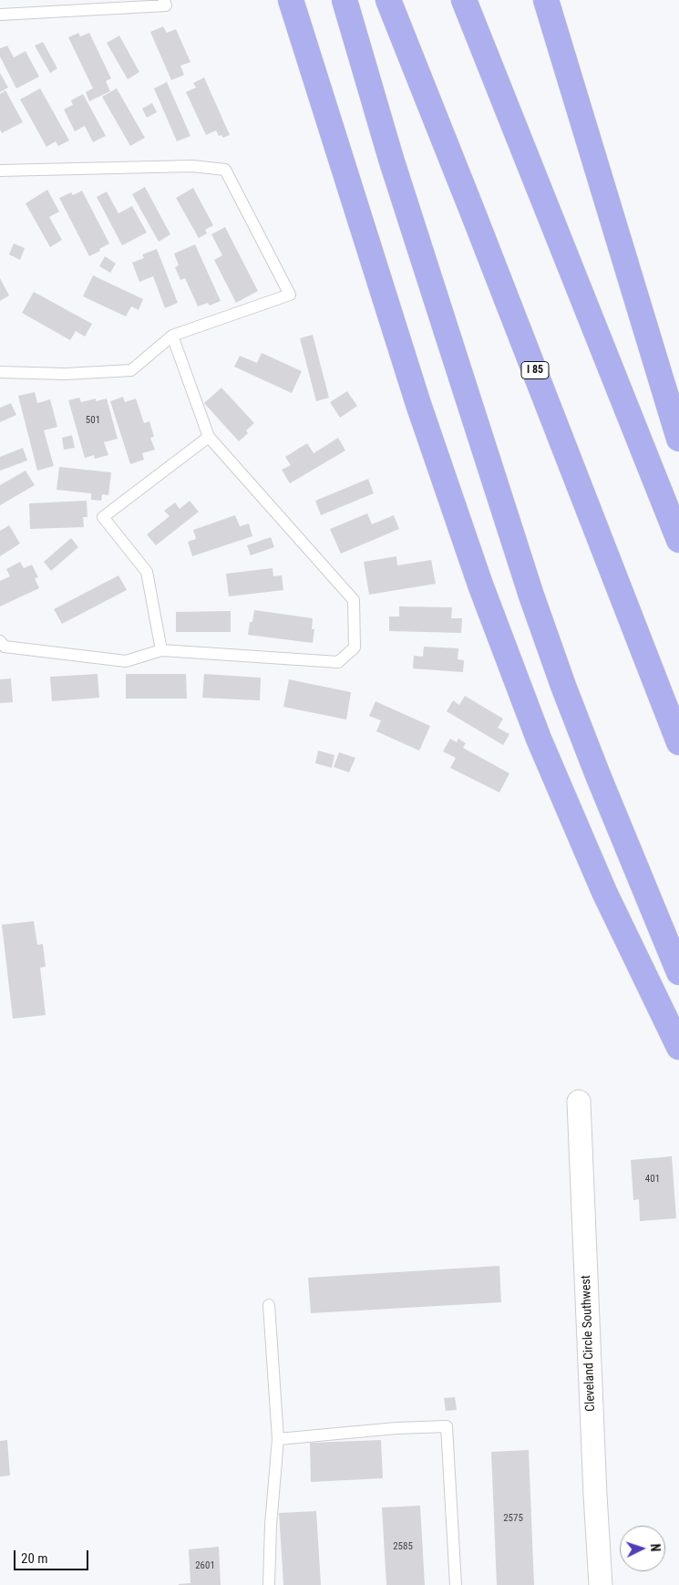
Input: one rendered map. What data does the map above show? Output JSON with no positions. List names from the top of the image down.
{
  "streets": {
    "highway": ["I 85"],
    "street": ["Cleveland Circle Southwest"]
  },
  "house_numbers": [
    "501",
    "401",
    "2575",
    "2585",
    "2601"
  ],
  "scale_bar": "20 m",
  "north": "right"
}
